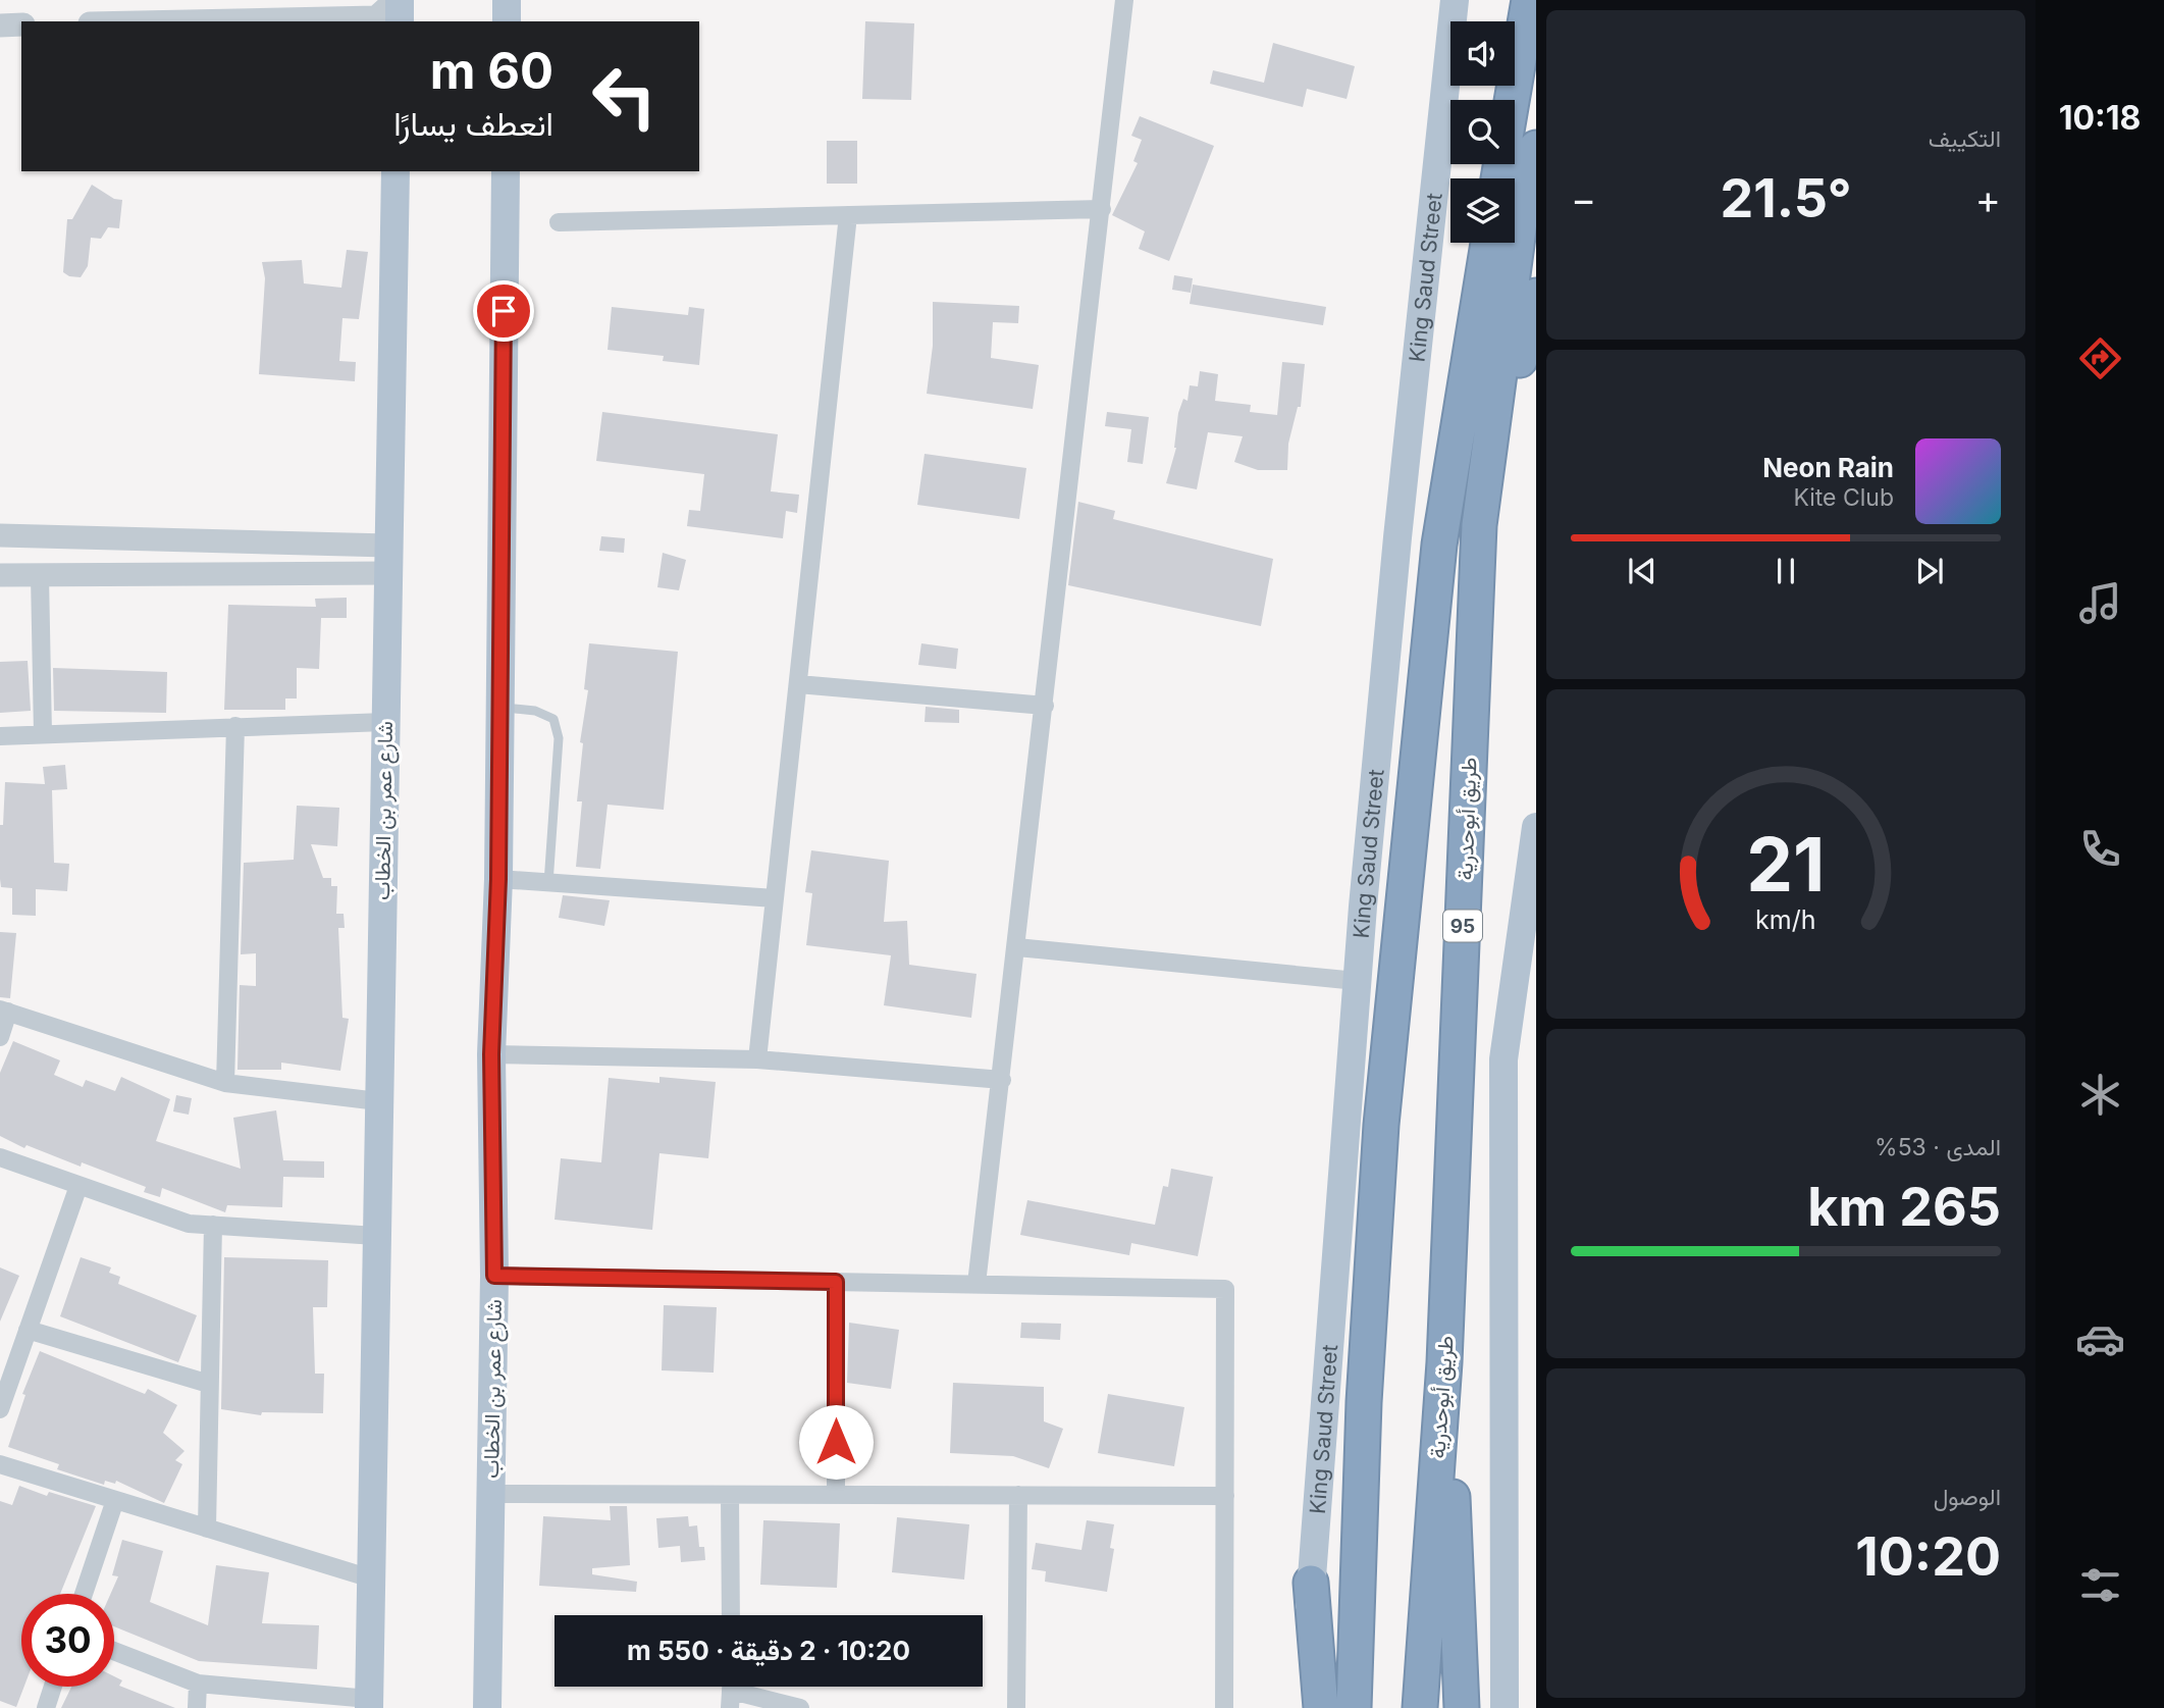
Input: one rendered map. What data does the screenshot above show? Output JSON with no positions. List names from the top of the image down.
{
  "streets": {
    "highway": ["طريق أبوحدرية", "95"],
    "main road": ["King Saud Street", "شارع عمر بن الخطاب"]
  },
  "page": {
    "tabs": "10:18",
    "tile": [
      "التكييف",
      ["المدى · 53%", "265 km"],
      ["الوصول", "10:20"]
    ],
    "turn": ["60 m", "انعطف يسارًا"],
    "heat": ["−", "21.5°", "+"],
    "song": ["Neon Rain", "Kite Club"],
    "limit": "30",
    "trip": "10:20 · 2 دقيقة · 550 m",
    "gauge": ["21", "km/h"]
  }
}
